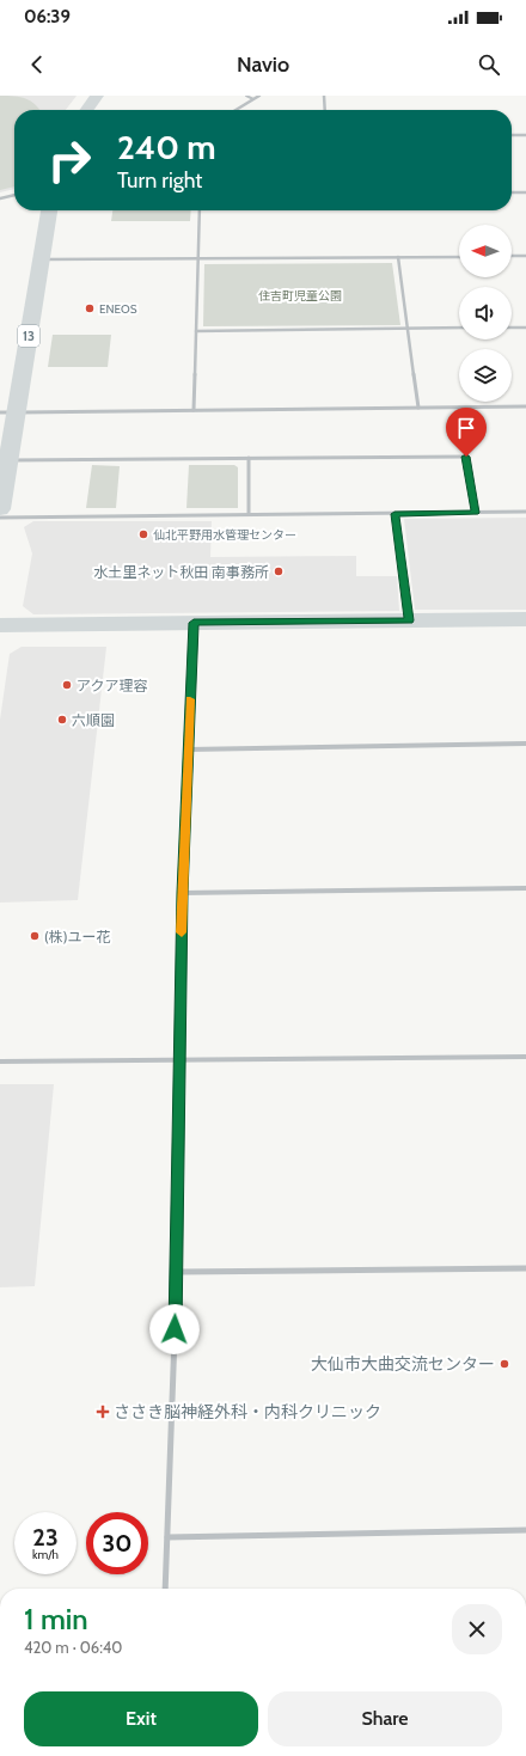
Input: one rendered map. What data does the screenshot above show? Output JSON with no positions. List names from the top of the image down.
{
  "streets": {
    "main road": ["13"]
  },
  "parks": ["住吉町児童公園"],
  "places": {
    "other": [
      "ENEOS",
      "仙北平野用水管理センター",
      "水土里ネット秋田 南事務所",
      "アクア理容",
      "六順園",
      "(株)ユー花",
      "大仙市大曲交流センター"
    ],
    "health": ["ささき脳神経外科・内科クリニック"]
  },
  "north": "left",
  "page": {
    "status": "06:39",
    "header": "Navio",
    "turn": ["240 m", "Turn right"],
    "speed": "23 km/h",
    "limit": "30",
    "heading": ["1 min", "420 m · 06:40"],
    "buttons": ["Exit", "Share"]
  }
}
